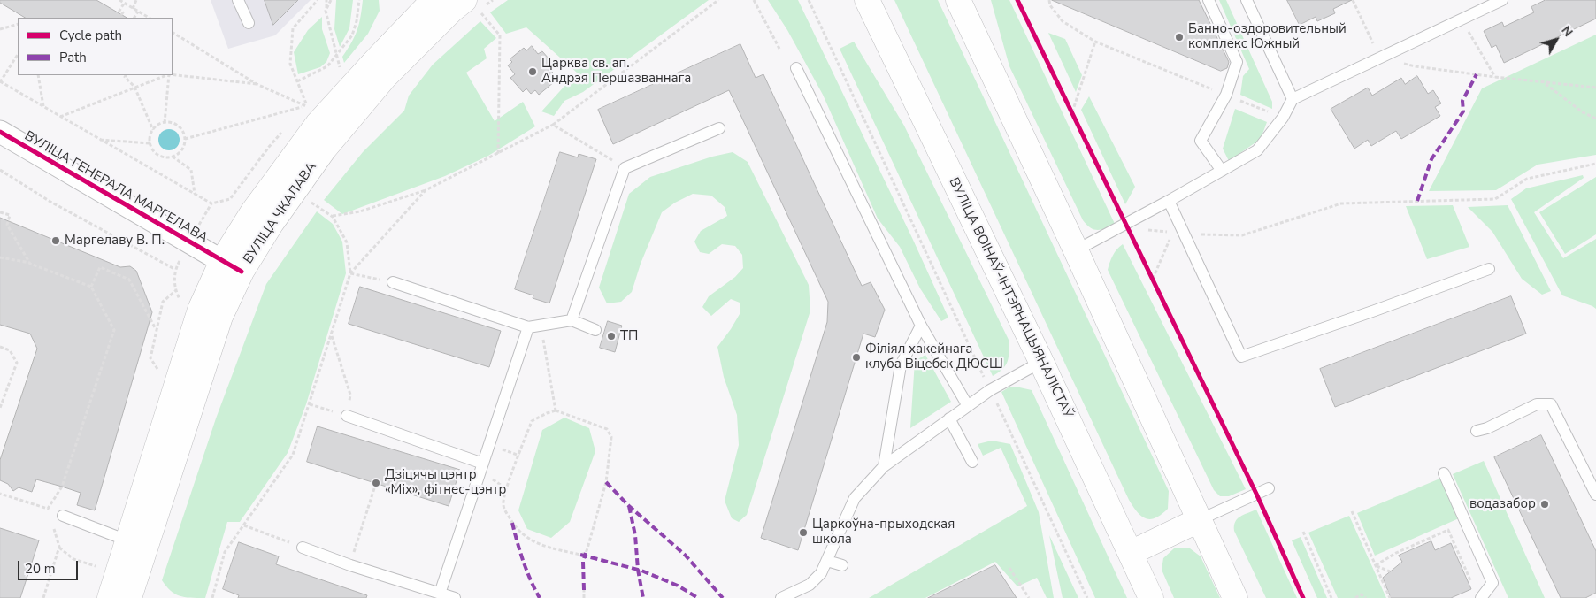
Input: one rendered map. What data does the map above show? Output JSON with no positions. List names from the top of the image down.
{
  "streets": {
    "main road": ["ВУЛІЦА ЧКАЛАВА", "ВУЛІЦА ВОІНАЎ-ІНТЭРНАЦЫЯНАЛІСТАЎ"],
    "street": ["ВУЛІЦА ГЕНЕРАЛА МАРГЕЛАВА"]
  },
  "crossings": [
    ["ВУЛІЦА ГЕНЕРАЛА МАРГЕЛАВА", "ВУЛІЦА ЧКАЛАВА"]
  ],
  "places": [
    "Банно-оздоровительный комплекс Южный",
    "Царква св. ап. Андрэя Першазваннага",
    "Маргелаву В. П.",
    "ТП",
    "Філіял хакейнага клуба Віцебск ДЮСШ",
    "Дзіцячы цэнтр «Mix», фітнес-цэнтр",
    "водазабор",
    "Царкоўна-прыходская школа"
  ],
  "legend": ["Cycle path", "Path"],
  "scale_bar": "20 m",
  "north": "top right"
}
